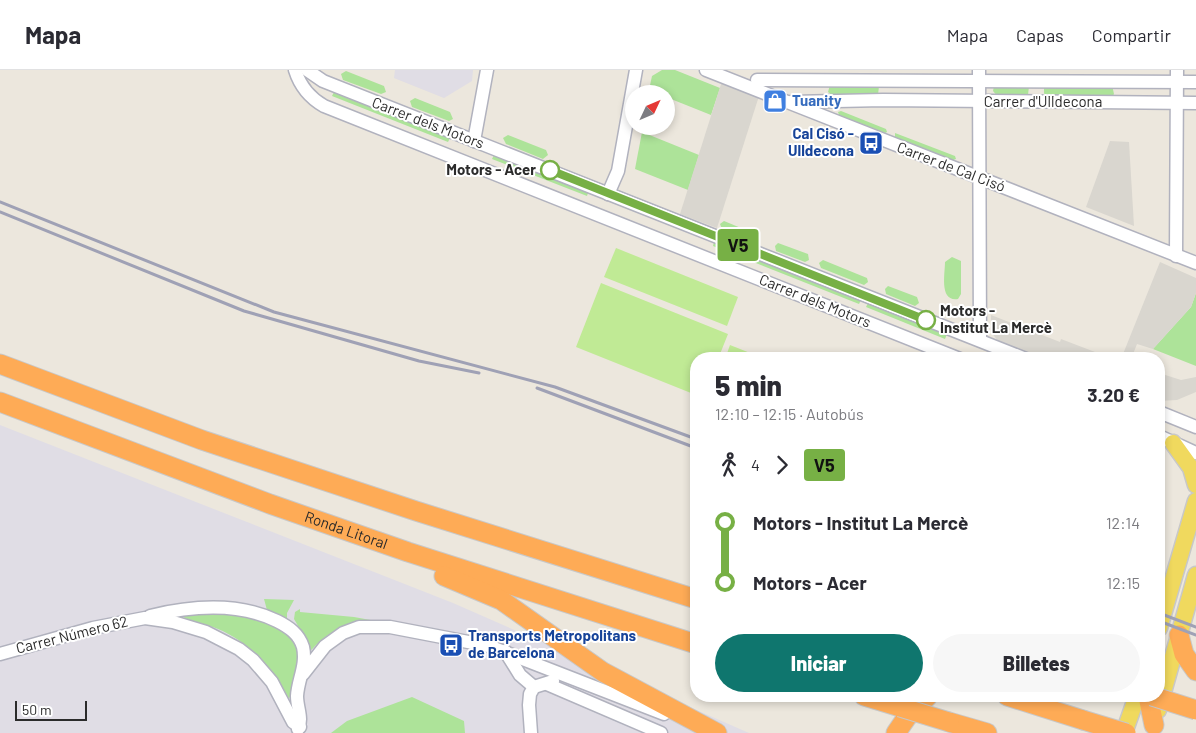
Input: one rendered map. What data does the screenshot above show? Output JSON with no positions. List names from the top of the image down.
{
  "streets": {
    "highway": ["Ronda Litoral"],
    "street": [
      "Carrer d'Ulldecona",
      "Carrer dels Motors",
      "Carrer de Cal Cisó",
      "Carrer Número 62"
    ]
  },
  "crossings": [
    ["Carrer d'Ulldecona", "Carrer de Cal Cisó"]
  ],
  "places": {
    "shop": ["Tuanity"],
    "bus stop": ["Cal Cisó - Ulldecona", "Transports Metropolitans de Barcelona"],
    "other": ["Motors - Acer", "Motors - Institut La Mercè"]
  },
  "lines": ["bus line V5"],
  "scale_bar": "50 m",
  "north": "top right",
  "page": {
    "header": "Mapa",
    "nav": ["Mapa", "Capas", "Compartir"],
    "on_map": "V5",
    "heading": ["5 min", "12:10 – 12:15 · Autobús", "3.20 €"],
    "legs": ["4", "V5"],
    "list": [
      {
        "name": "Motors - Institut La Mercè",
        "value": "12:14"
      },
      {
        "name": "Motors - Acer",
        "value": "12:15"
      }
    ],
    "buttons": ["Iniciar", "Billetes"],
    "scale": "50 m"
  }
}
